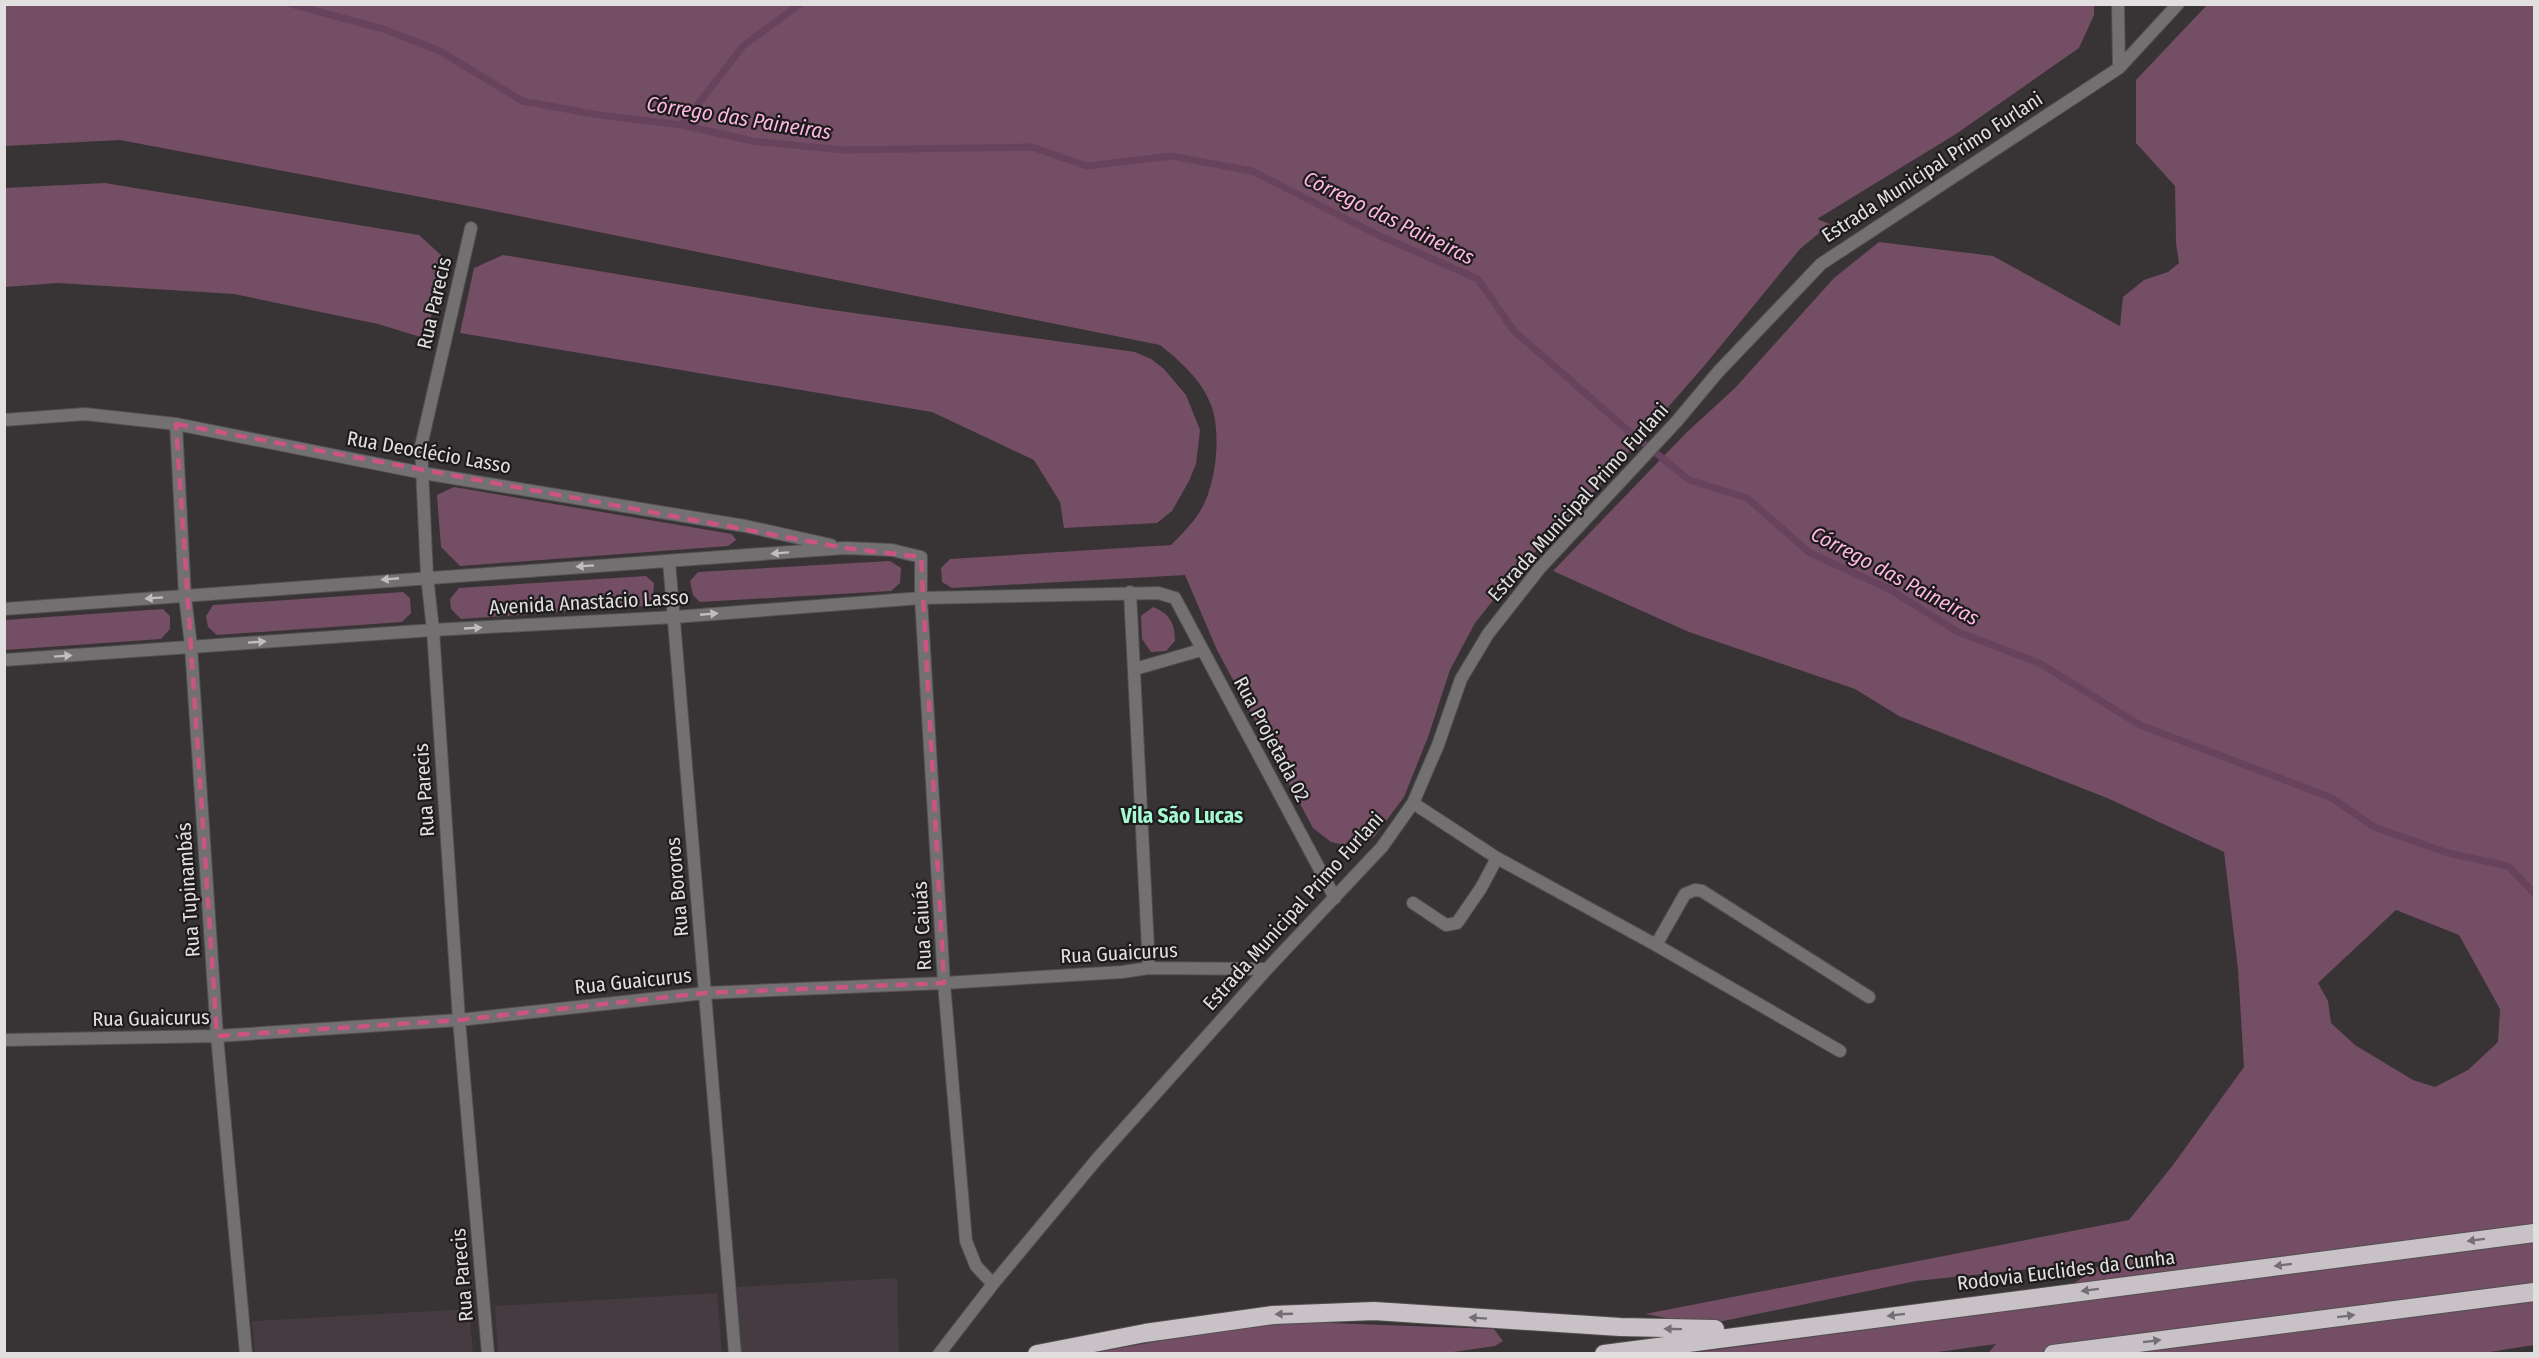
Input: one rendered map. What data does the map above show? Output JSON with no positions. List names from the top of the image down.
{
  "streets": {
    "highway": ["Rodovia Euclides da Cunha"],
    "street": [
      "Estrada Municipal Primo Furlani",
      "Rua Parecis",
      "Rua Deoclécio Lasso",
      "Avenida Anastácio Lasso",
      "Rua Projetada 02",
      "Rua Bororos",
      "Rua Tupinambás",
      "Rua Caiuás",
      "Rua Guaicurus"
    ]
  },
  "crossings": [
    ["Estrada Municipal Primo Furlani", "Rua Projetada 02"],
    ["Estrada Municipal Primo Furlani", "Rua Caiuás"],
    ["Estrada Municipal Primo Furlani", "Rua Guaicurus"],
    ["Rua Parecis", "Rua Deoclécio Lasso"],
    ["Rua Parecis", "Avenida Anastácio Lasso"],
    ["Rua Parecis", "Rua Guaicurus"],
    ["Rua Deoclécio Lasso", "Avenida Anastácio Lasso"],
    ["Rua Deoclécio Lasso", "Rua Tupinambás"],
    ["Avenida Anastácio Lasso", "Rua Projetada 02"],
    ["Avenida Anastácio Lasso", "Rua Bororos"],
    ["Avenida Anastácio Lasso", "Rua Tupinambás"],
    ["Avenida Anastácio Lasso", "Rua Caiuás"],
    ["Rua Bororos", "Rua Guaicurus"],
    ["Rua Tupinambás", "Rua Guaicurus"],
    ["Rua Caiuás", "Rua Guaicurus"]
  ],
  "districts": ["Vila São Lucas"],
  "water": ["Córrego das Paineiras"]
}
